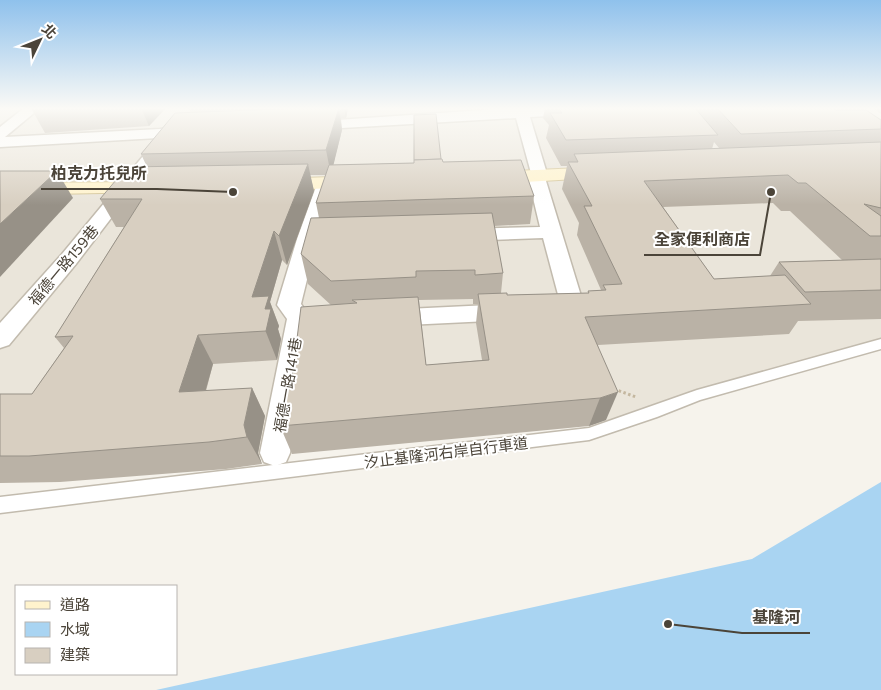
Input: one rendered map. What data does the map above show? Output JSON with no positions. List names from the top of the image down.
{
  "streets": {
    "street": ["福德一路159巷", "福德一路141巷"],
    "lane": ["汐止基隆河右岸自行車道"]
  },
  "places": ["柏克力托兒所", "全家便利商店", "基隆河"],
  "legend": ["道路", "水域", "建築"],
  "north": "top right"
}
